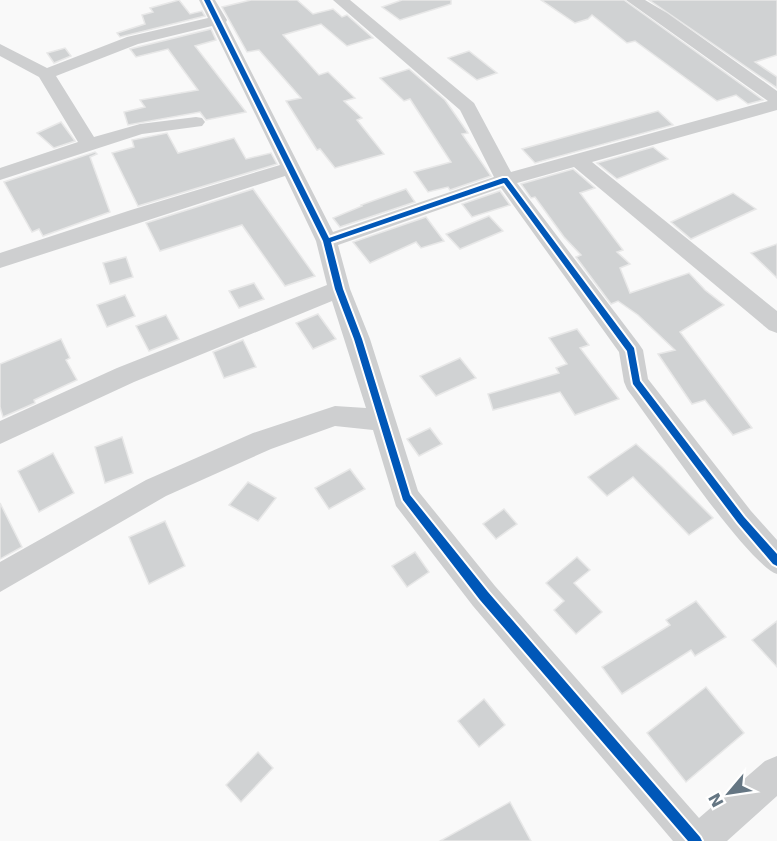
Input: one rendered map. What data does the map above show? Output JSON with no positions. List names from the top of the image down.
{
  "north": "bottom left"
}
